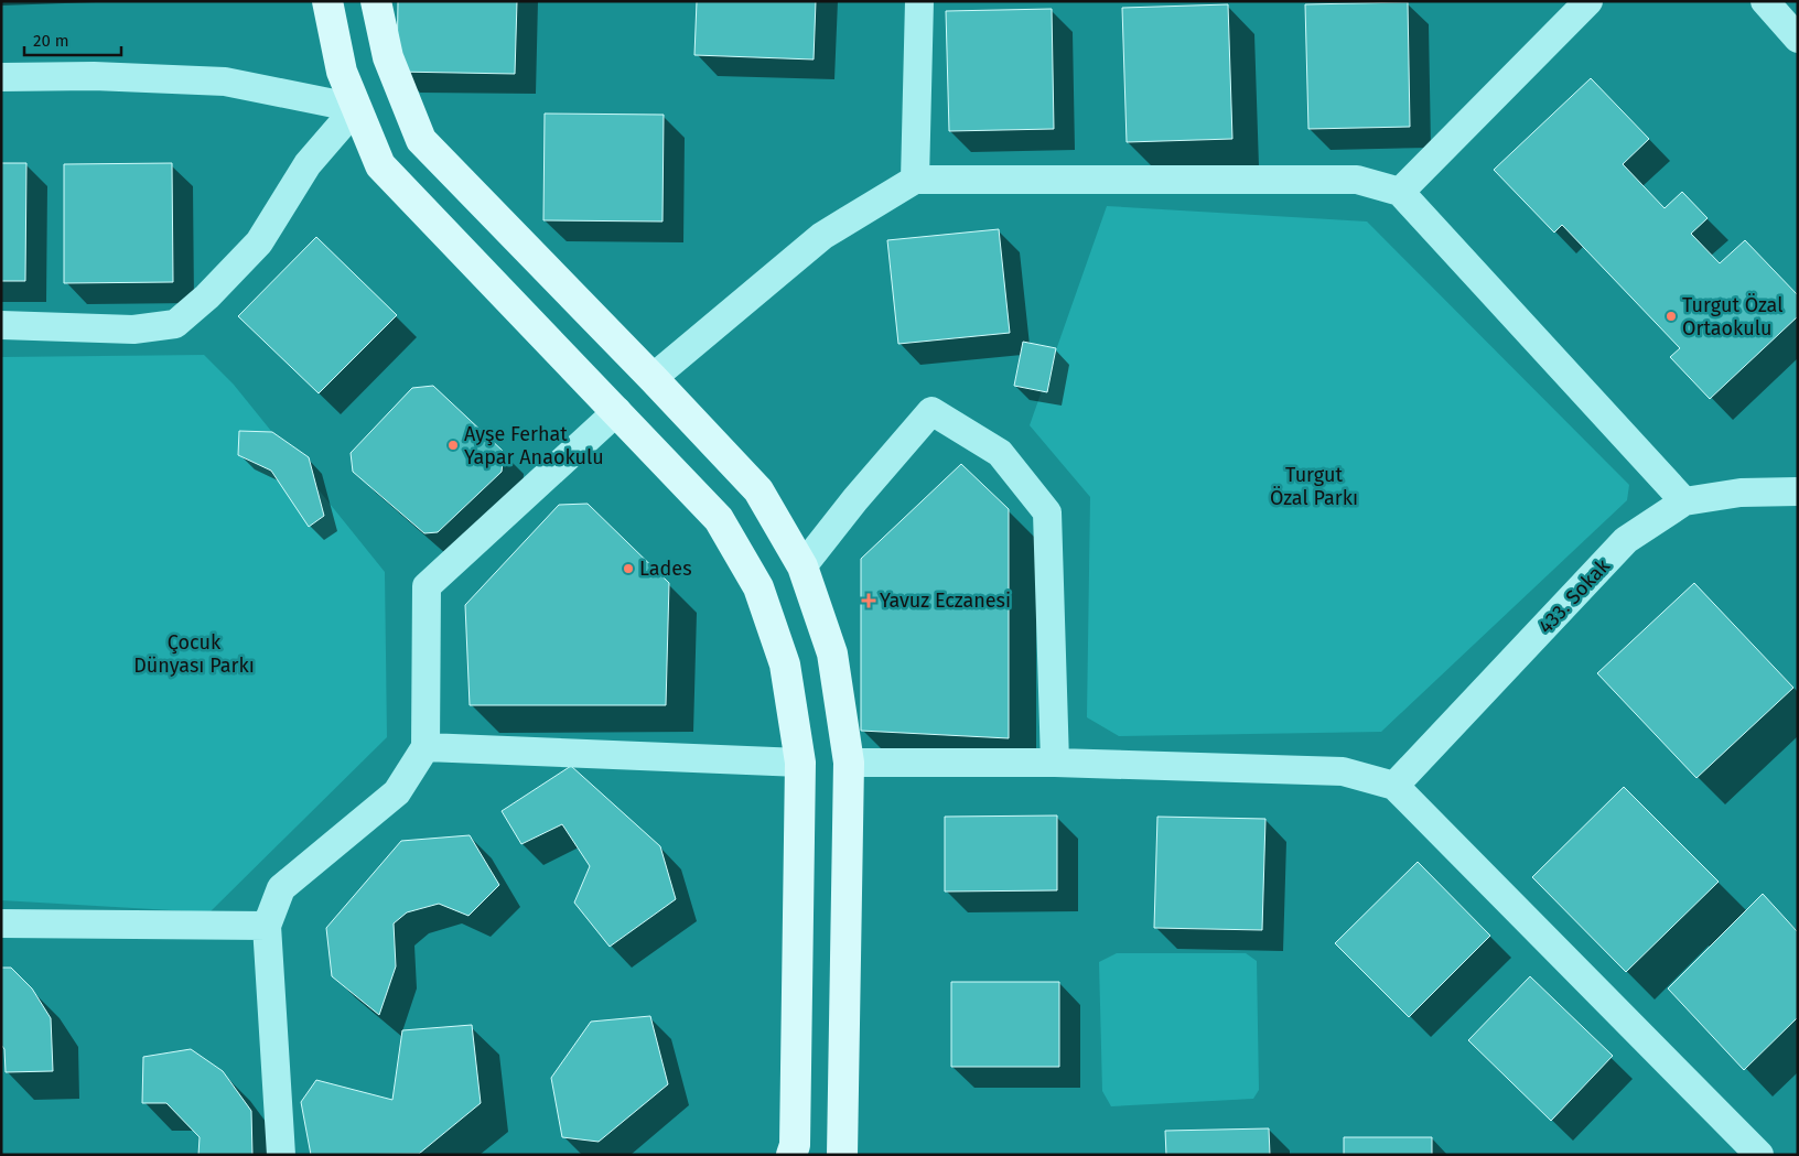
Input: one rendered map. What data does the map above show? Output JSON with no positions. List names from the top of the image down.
{
  "streets": {
    "street": ["433. Sokak"]
  },
  "parks": ["Turgut Özal Parkı", "Çocuk Dünyası Parkı"],
  "places": {
    "other": ["Turgut Özal Ortaokulu", "Ayşe Ferhat Yapar Anaokulu", "Lades"],
    "health": ["Yavuz Eczanesi"]
  },
  "scale_bar": "20 m"
}
